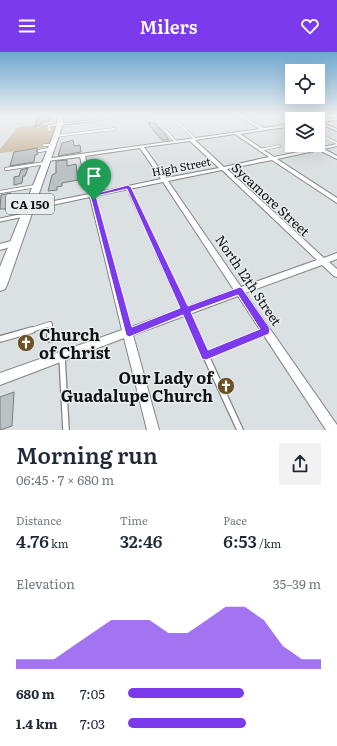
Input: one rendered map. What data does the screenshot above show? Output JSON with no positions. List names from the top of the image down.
{
  "streets": {
    "main road": ["CA 150"],
    "street": ["High Street", "Sycamore Street", "North 12th Street"]
  },
  "crossings": [
    ["High Street", "Sycamore Street"],
    ["High Street", "CA 150"],
    ["High Street", "North 12th Street"]
  ],
  "places": {
    "church": ["Church of Christ", "Our Lady of Guadalupe Church"]
  },
  "page": {
    "header": "Milers",
    "heading": ["Morning run", "06:45 · 7 × 680 m"],
    "stats": [
      ["Distance", "4.76 km"],
      ["Time", "32:46"],
      ["Pace", "6:53 /km"]
    ],
    "chart": ["Elevation", "35–39 m"],
    "list": [
      {
        "name": "680 m",
        "note": "7:05"
      },
      {
        "name": "1.4 km",
        "note": "7:03"
      }
    ]
  }
}
